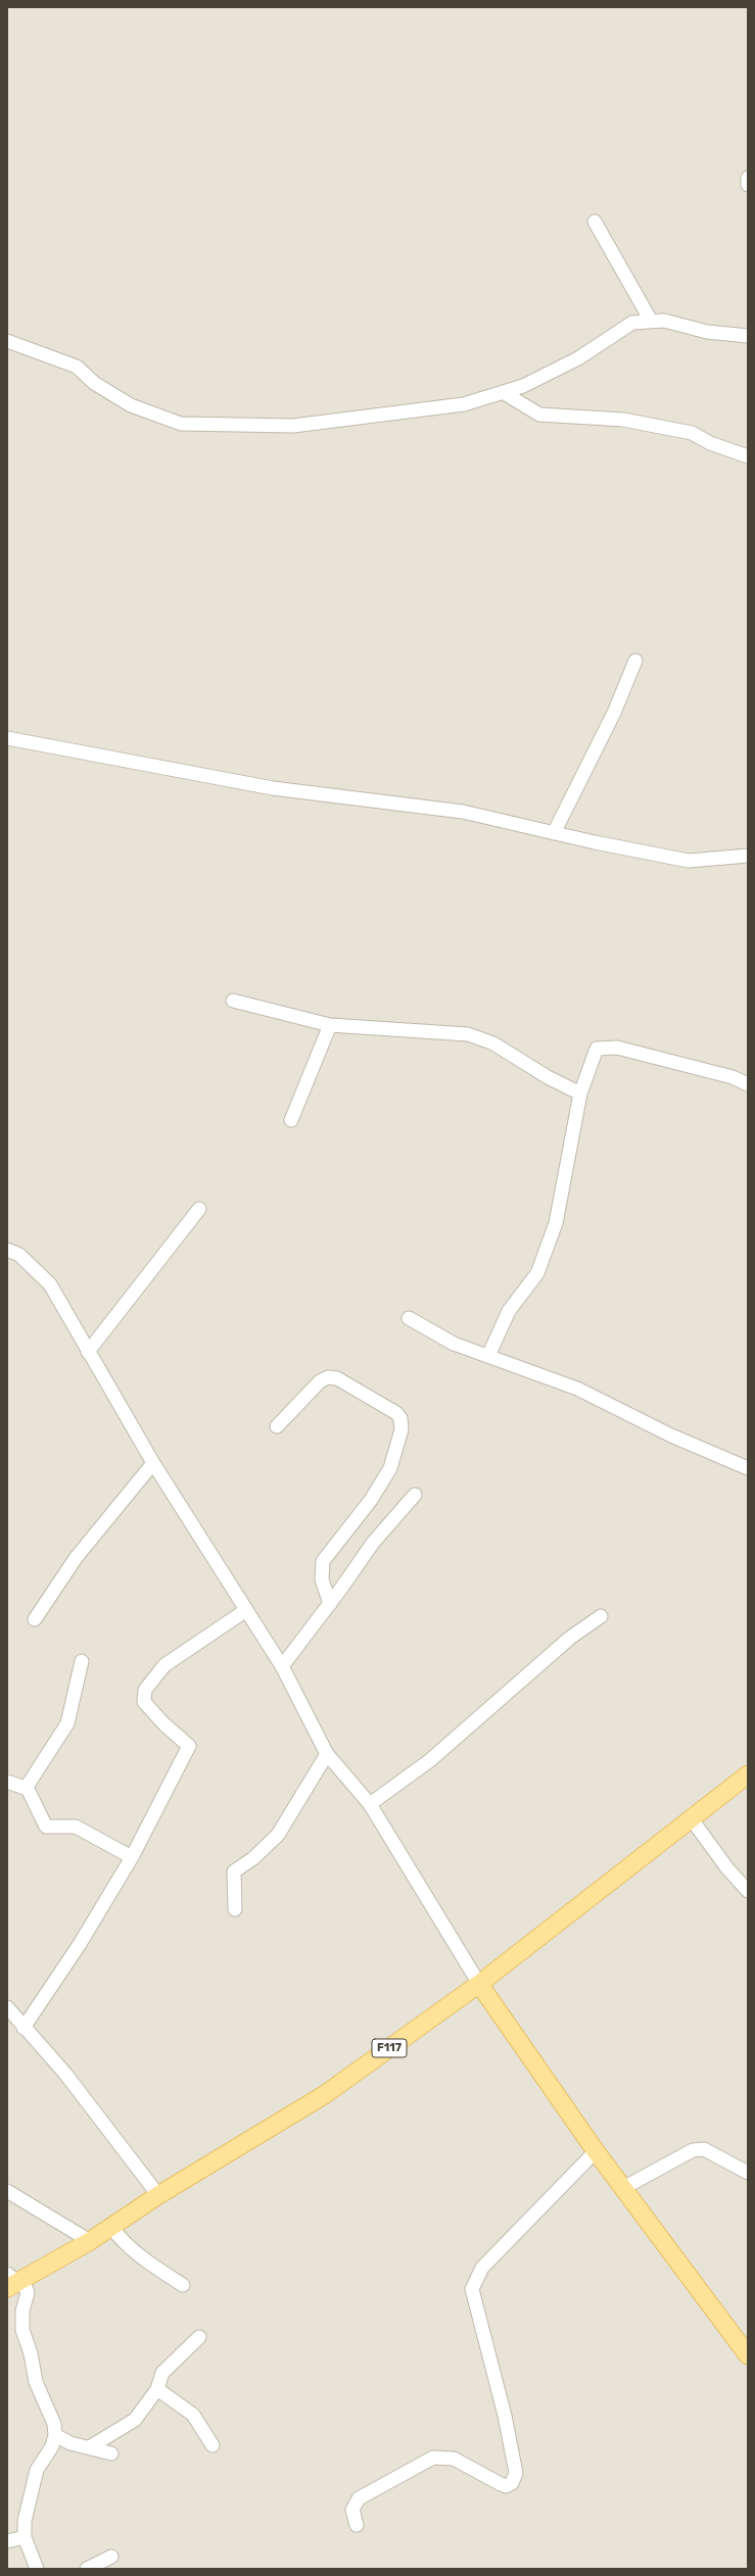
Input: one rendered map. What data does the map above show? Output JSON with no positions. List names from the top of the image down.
{
  "streets": {
    "main road": ["F117"]
  }
}
